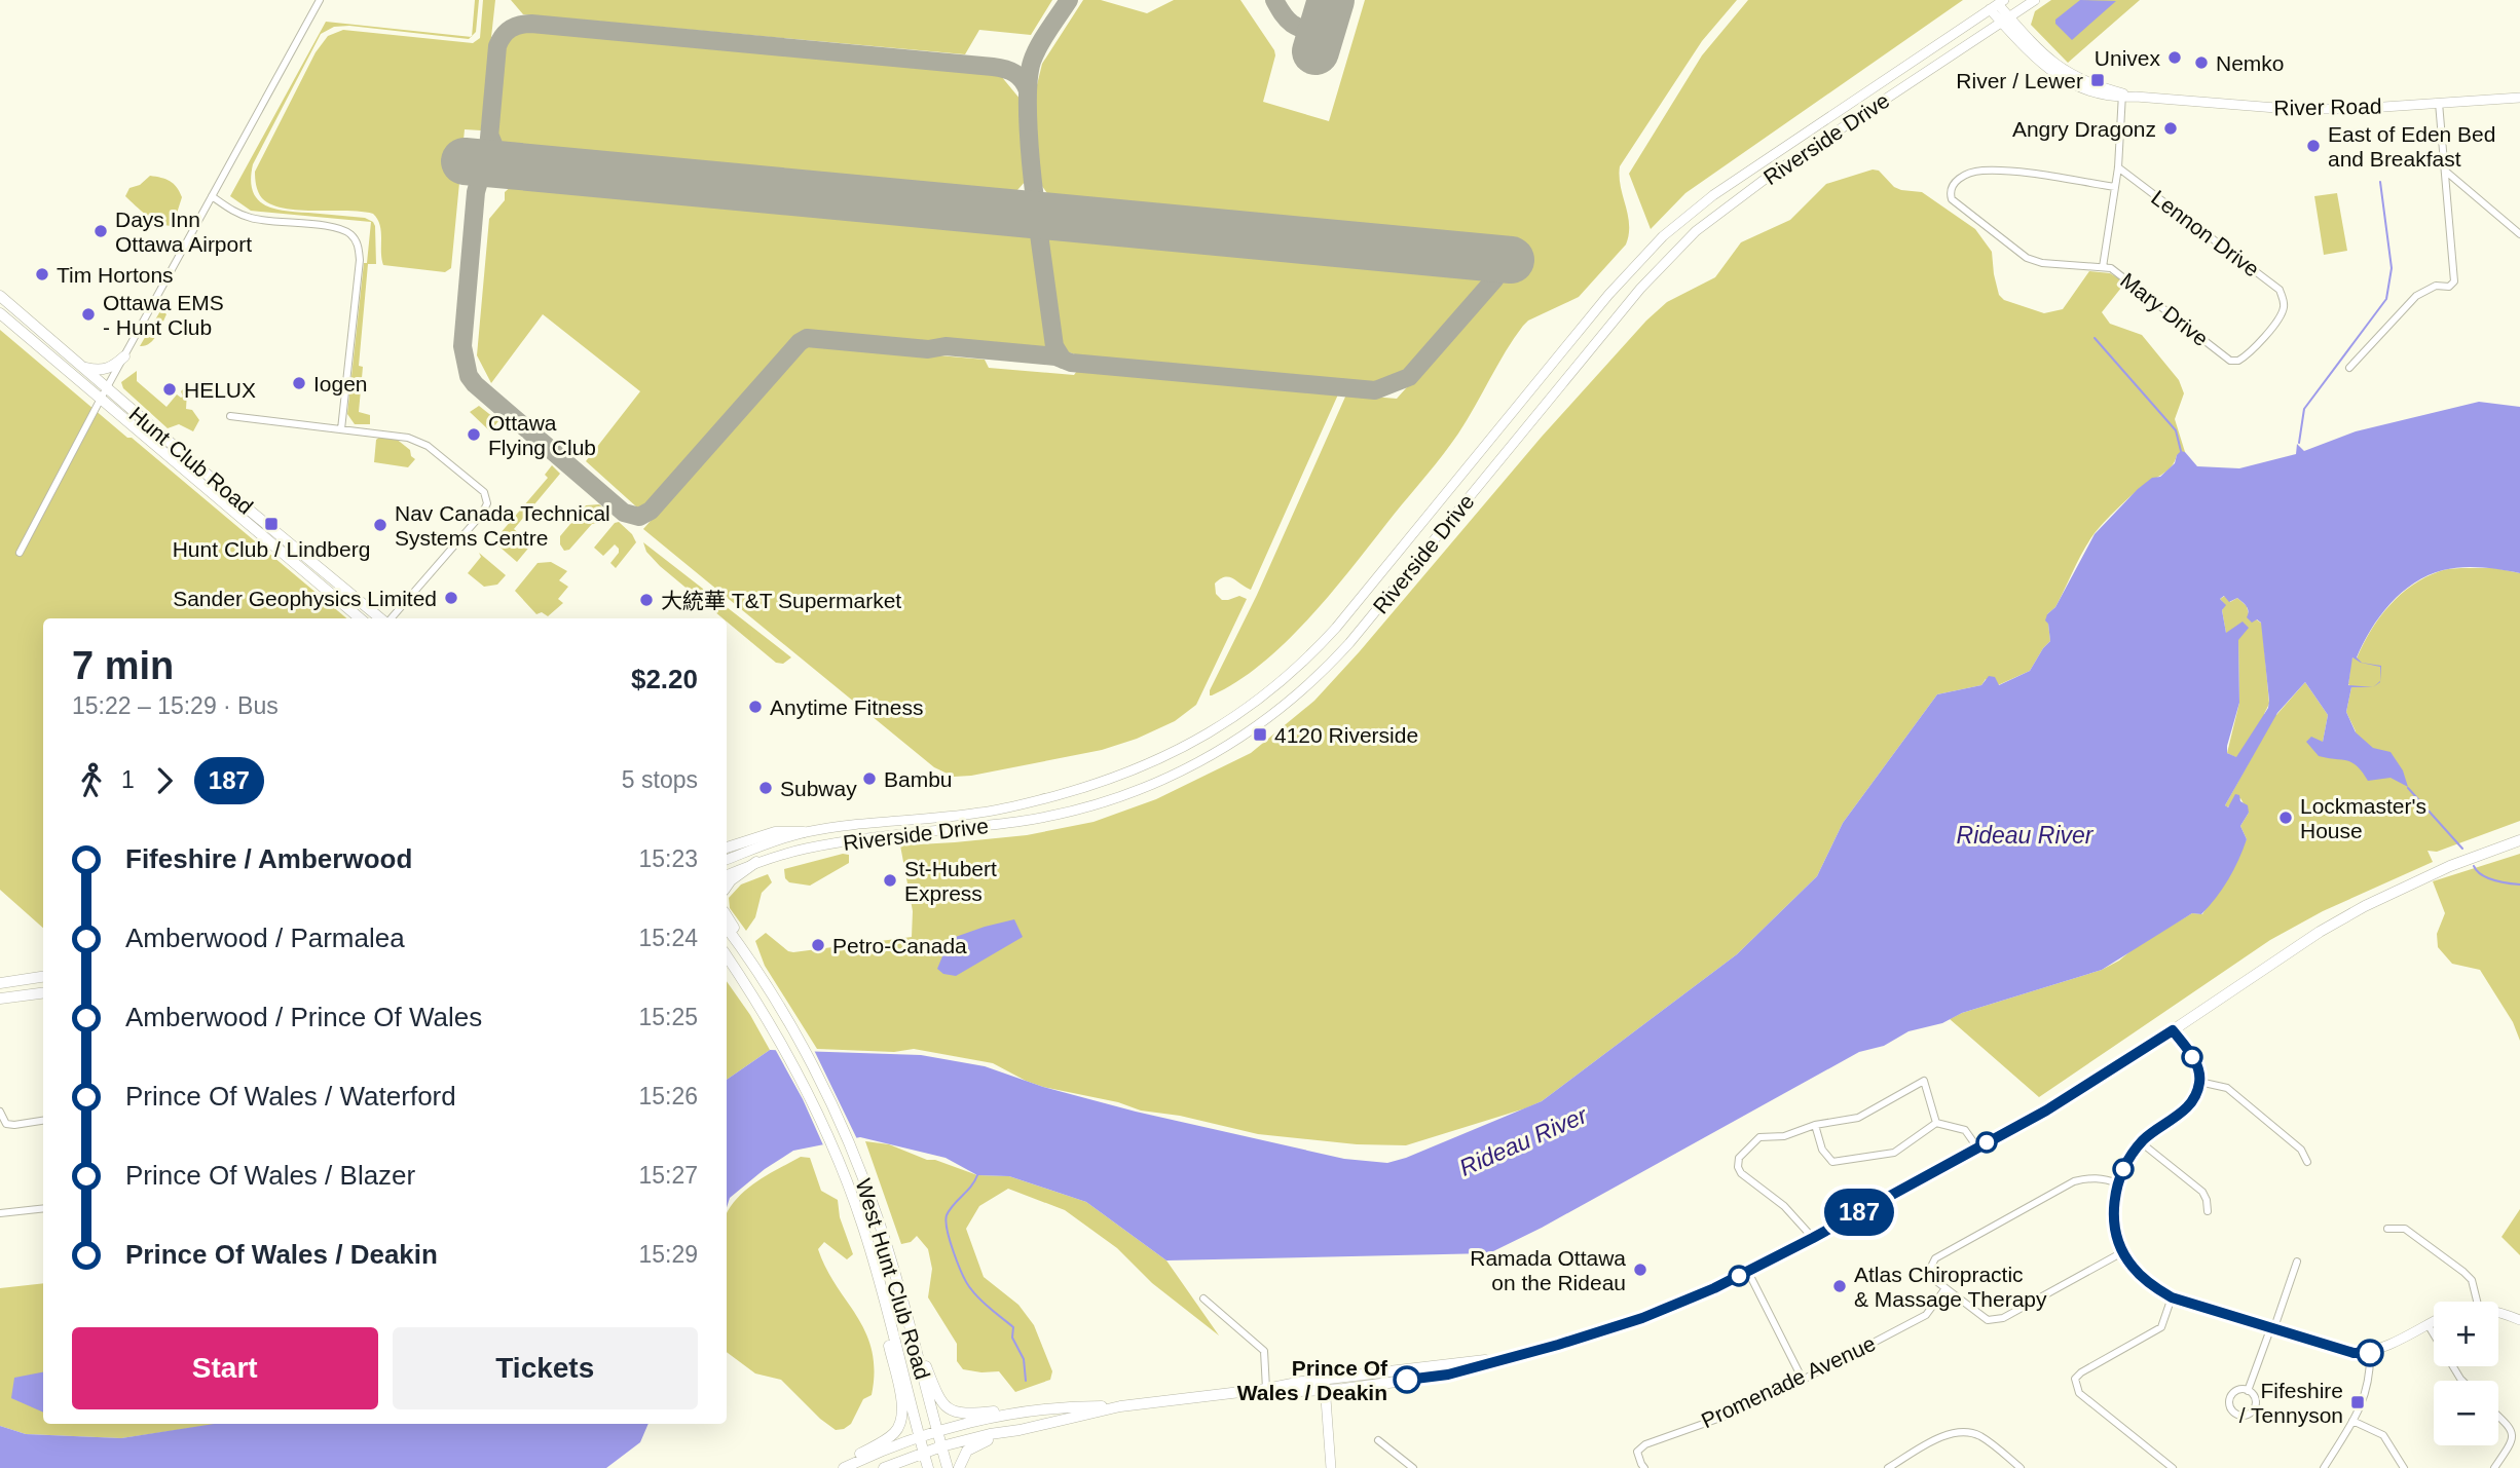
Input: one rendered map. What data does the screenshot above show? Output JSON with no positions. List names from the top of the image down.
{
  "streets": {
    "main road": [
      "River Road",
      "Riverside Drive",
      "Hunt Club Road",
      "West Hunt Club Road"
    ],
    "street": ["Lennon Drive", "Mary Drive", "Promenade Avenue"]
  },
  "crossings": [
    ["River Road", "Riverside Drive"],
    ["Lennon Drive", "Mary Drive"]
  ],
  "water": ["Rideau River"],
  "places": {
    "other": [
      "Univex",
      "Nemko",
      "Angry Dragonz",
      "East of Eden Bed and Breakfast",
      "Days Inn Ottawa Airport",
      "Tim Hortons",
      "Ottawa EMS - Hunt Club",
      "Iogen",
      "HELUX",
      "Ottawa Flying Club",
      "Nav Canada Technical Systems Centre",
      "Sander Geophysics Limited",
      "大統華 T&T Supermarket",
      "Anytime Fitness",
      "Bambu",
      "Subway",
      "Lockmaster's House",
      "St-Hubert Express",
      "Petro-Canada",
      "Ramada Ottawa on the Rideau",
      "Atlas Chiropractic & Massage Therapy",
      "Prince Of Wales / Deakin"
    ],
    "transit": [
      "River / Lewer",
      "Hunt Club / Lindberg",
      "4120 Riverside",
      "Fifeshire / Tennyson"
    ]
  },
  "lines": ["bus line 187"],
  "page": {
    "on_map": "187",
    "heading": ["7 min", "15:22 – 15:29 · Bus", "$2.20"],
    "legs": ["1", "187", "5 stops"],
    "list": [
      {
        "name": "Fifeshire / Amberwood",
        "value": "15:23"
      },
      {
        "name": "Amberwood / Parmalea",
        "value": "15:24"
      },
      {
        "name": "Amberwood / Prince Of Wales",
        "value": "15:25"
      },
      {
        "name": "Prince Of Wales / Waterford",
        "value": "15:26"
      },
      {
        "name": "Prince Of Wales / Blazer",
        "value": "15:27"
      },
      {
        "name": "Prince Of Wales / Deakin",
        "value": "15:29"
      }
    ],
    "map_buttons": ["+", "−"],
    "buttons": ["Start", "Tickets"]
  }
}
